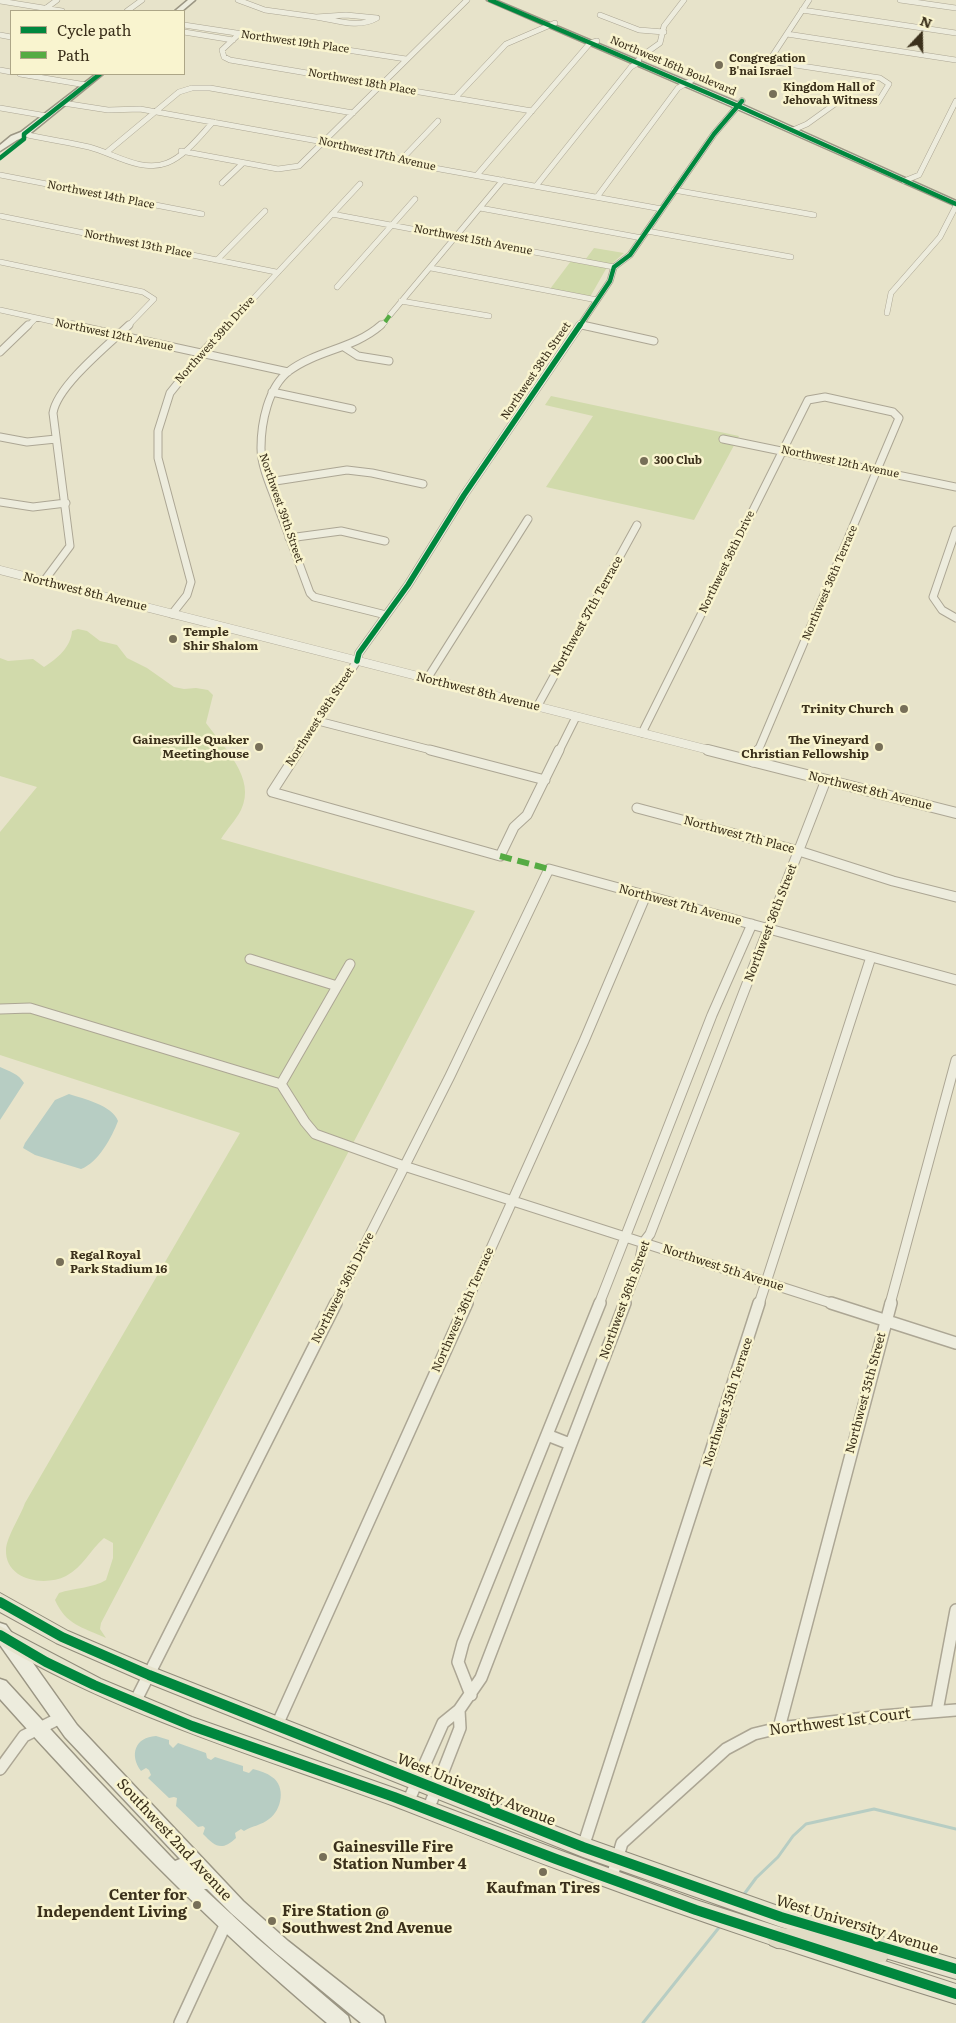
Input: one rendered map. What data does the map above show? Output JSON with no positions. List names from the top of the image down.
{
  "streets": {
    "main road": ["Northwest 16th Boulevard", "West University Avenue", "Southwest 2nd Avenue"],
    "street": [
      "Northwest 19th Place",
      "Northwest 18th Place",
      "Northwest 17th Avenue",
      "Northwest 14th Place",
      "Northwest 15th Avenue",
      "Northwest 13th Place",
      "Northwest 12th Avenue",
      "Northwest 39th Drive",
      "Northwest 38th Street",
      "Northwest 39th Street",
      "Northwest 36th Drive",
      "Northwest 36th Terrace",
      "Northwest 8th Avenue",
      "Northwest 37th Terrace",
      "Northwest 7th Place",
      "Northwest 7th Avenue",
      "Northwest 36th Street",
      "Northwest 5th Avenue",
      "Northwest 35th Street",
      "Northwest 35th Terrace",
      "Northwest 1st Court"
    ]
  },
  "crossings": [
    ["Northwest 19th Place", "Northwest 18th Place"],
    ["Northwest 16th Boulevard", "Northwest 38th Street"],
    ["Northwest 17th Avenue", "Northwest 38th Street"],
    ["Northwest 15th Avenue", "Northwest 39th Drive"],
    ["Northwest 15th Avenue", "Northwest 38th Street"],
    ["Northwest 13th Place", "Northwest 39th Drive"],
    ["Northwest 12th Avenue", "Northwest 39th Drive"],
    ["Northwest 12th Avenue", "Northwest 39th Street"],
    ["Northwest 12th Avenue", "Northwest 36th Drive"],
    ["Northwest 12th Avenue", "Northwest 36th Terrace"],
    ["Northwest 39th Drive", "Northwest 8th Avenue"],
    ["Northwest 38th Street", "Northwest 39th Street"],
    ["Northwest 38th Street", "Northwest 8th Avenue"],
    ["Northwest 36th Drive", "Northwest 36th Terrace"],
    ["Northwest 36th Drive", "Northwest 8th Avenue"],
    ["Northwest 36th Drive", "Northwest 7th Avenue"],
    ["Northwest 36th Drive", "Northwest 5th Avenue"],
    ["Northwest 36th Drive", "West University Avenue"],
    ["Northwest 36th Terrace", "Northwest 8th Avenue"],
    ["Northwest 36th Terrace", "Northwest 7th Avenue"],
    ["Northwest 36th Terrace", "Northwest 5th Avenue"],
    ["Northwest 36th Terrace", "West University Avenue"],
    ["Northwest 8th Avenue", "Northwest 37th Terrace"],
    ["Northwest 8th Avenue", "Northwest 36th Street"],
    ["Northwest 7th Place", "Northwest 36th Street"],
    ["Northwest 7th Avenue", "Northwest 36th Street"],
    ["Northwest 7th Avenue", "Northwest 35th Terrace"],
    ["Northwest 36th Street", "Northwest 5th Avenue"],
    ["Northwest 36th Street", "West University Avenue"],
    ["Northwest 5th Avenue", "Northwest 35th Street"],
    ["Northwest 5th Avenue", "Northwest 35th Terrace"],
    ["Northwest 35th Street", "Northwest 1st Court"],
    ["Northwest 35th Terrace", "West University Avenue"],
    ["Northwest 1st Court", "West University Avenue"]
  ],
  "places": [
    "Congregation B'nai Israel",
    "Kingdom Hall of Jehovah Witness",
    "300 Club",
    "Temple Shir Shalom",
    "Trinity Church",
    "Gainesville Quaker Meetinghouse",
    "The Vineyard Christian Fellowship",
    "Regal Royal Park Stadium 16",
    "Gainesville Fire Station Number 4",
    "Kaufman Tires",
    "Center for Independent Living",
    "Fire Station @ Southwest 2nd Avenue"
  ],
  "legend": ["Cycle path", "Path"],
  "north": "top"
}
